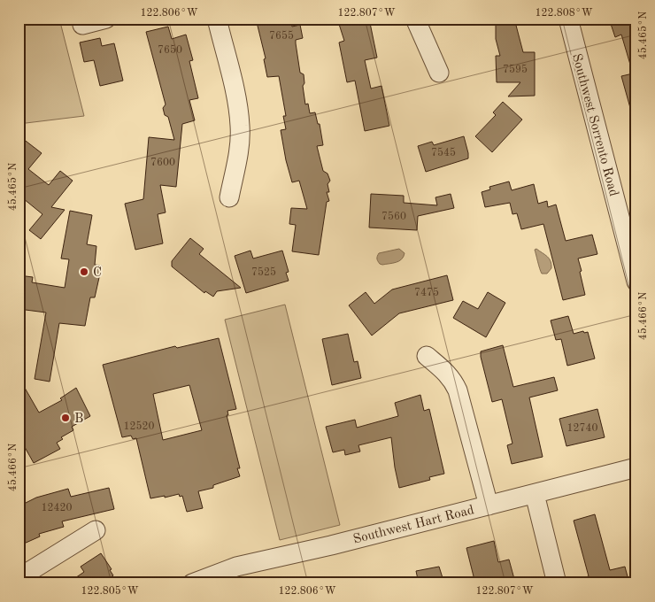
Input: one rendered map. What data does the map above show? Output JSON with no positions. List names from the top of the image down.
{
  "streets": {
    "street": ["Southwest Sorrento Road", "Southwest Hart Road"]
  },
  "places": ["C", "B"],
  "house_numbers": [
    "7655",
    "7650",
    "7595",
    "7545",
    "7600",
    "7560",
    "7525",
    "7475",
    "12520",
    "12740",
    "12420"
  ],
  "coordinates": [
    "122.806°W",
    "122.807°W",
    "122.808°W",
    "45.465°N",
    "45.466°N",
    "122.805°W"
  ]
}
